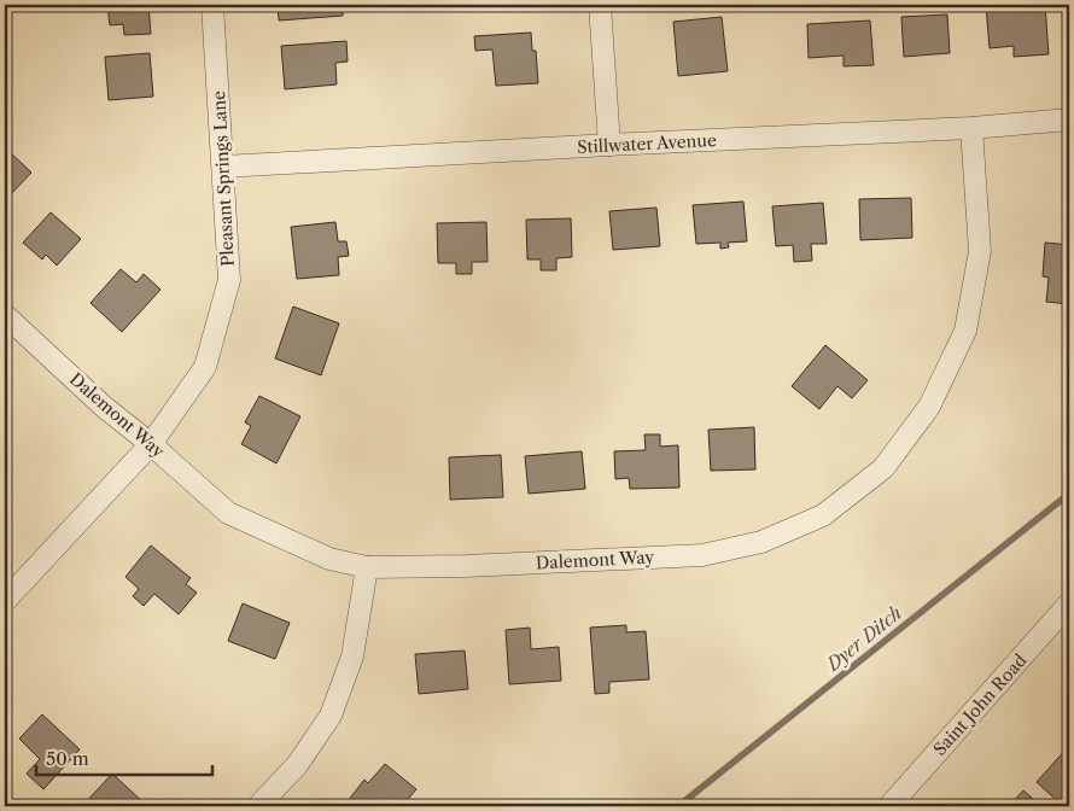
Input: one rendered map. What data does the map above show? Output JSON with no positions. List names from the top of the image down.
{
  "streets": {
    "street": [
      "Stillwater Avenue",
      "Pleasant Springs Lane",
      "Dalemont Way",
      "Saint John Road"
    ]
  },
  "crossings": [
    ["Stillwater Avenue", "Pleasant Springs Lane"],
    ["Stillwater Avenue", "Dalemont Way"],
    ["Pleasant Springs Lane", "Dalemont Way"]
  ],
  "water": ["Dyer Ditch"],
  "scale_bar": "50 m"
}
